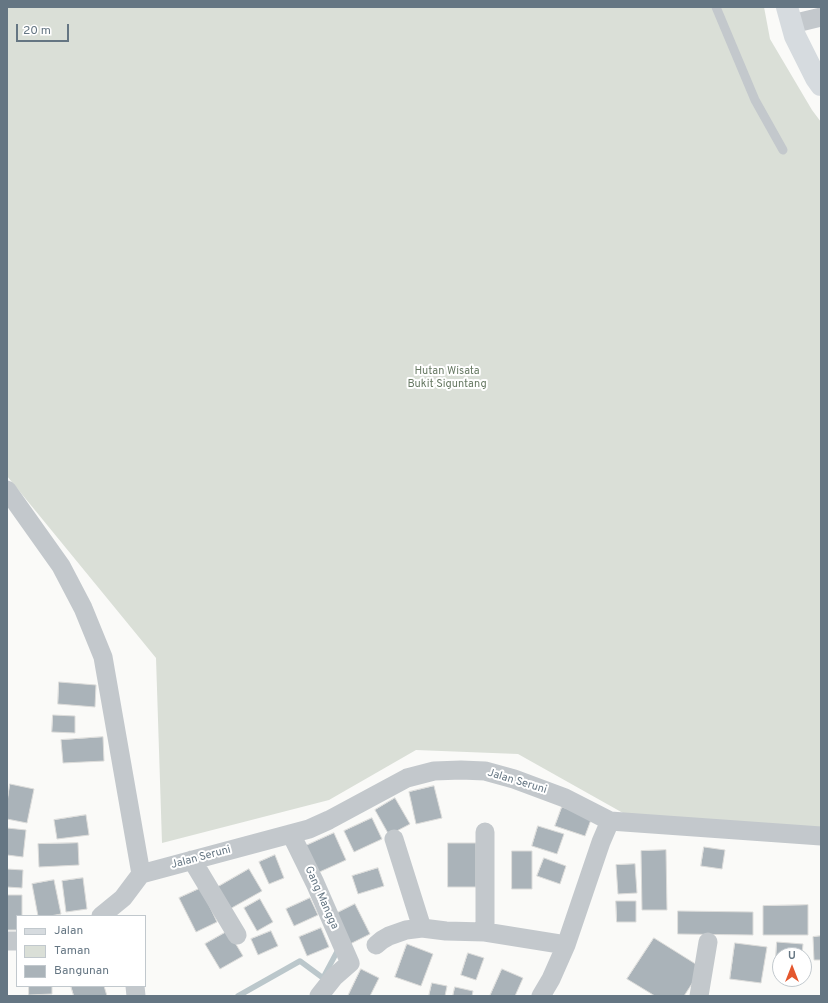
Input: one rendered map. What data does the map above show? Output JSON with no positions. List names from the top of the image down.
{
  "streets": {
    "street": ["Jalan Seruni", "Gang Mangga"]
  },
  "crossings": [
    ["Jalan Seruni", "Gang Mangga"]
  ],
  "parks": ["Hutan Wisata Bukit Siguntang"],
  "legend": ["Jalan", "Taman", "Bangunan"],
  "scale_bar": "20 m",
  "north": "top"
}
